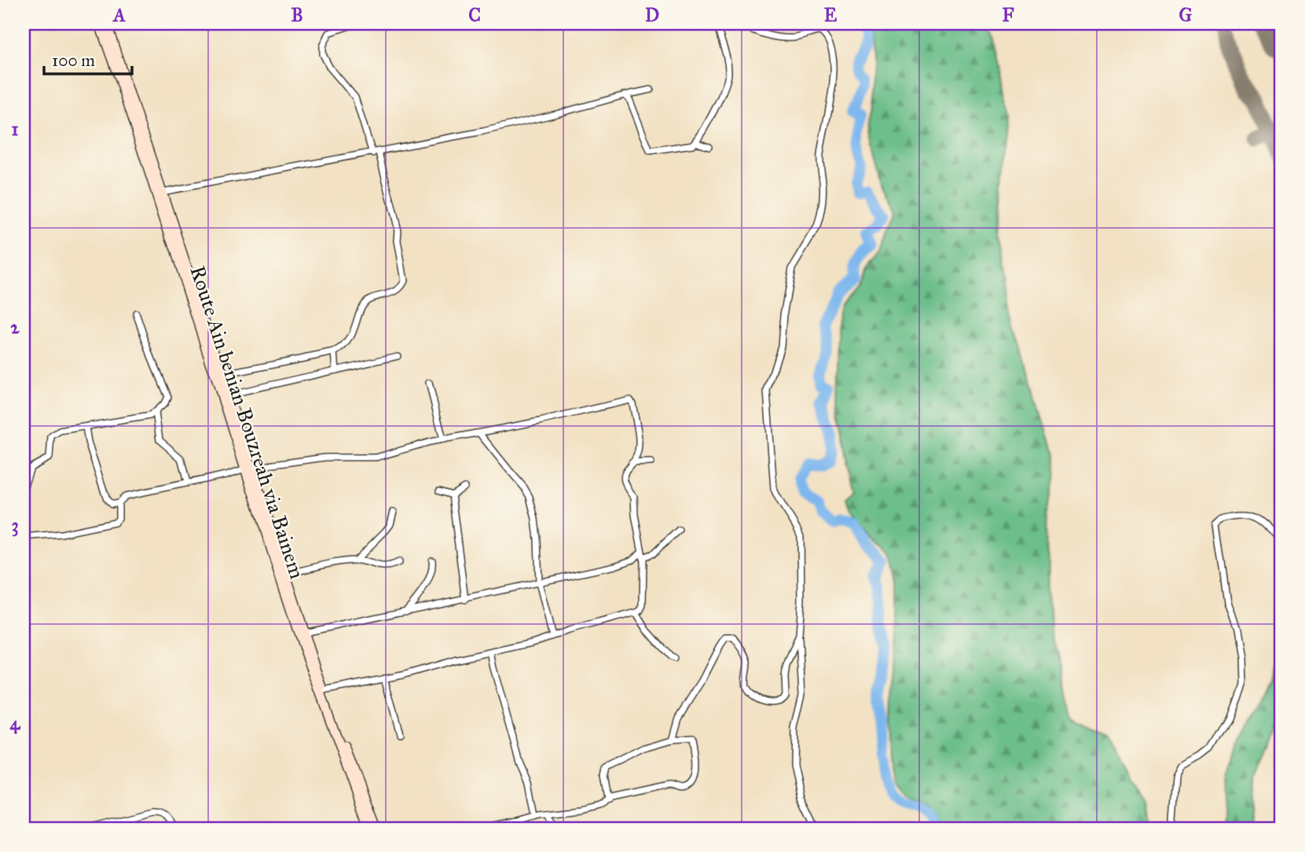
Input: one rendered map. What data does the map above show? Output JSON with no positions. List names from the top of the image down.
{
  "streets": {
    "main road": ["Route Ain benian Bouzreah via Bainem"]
  },
  "scale_bar": "100 m",
  "grid": {
    "columns": [
      "A",
      "B",
      "C",
      "D",
      "E",
      "F",
      "G"
    ],
    "rows": [
      "1",
      "2",
      "3",
      "4"
    ]
  }
}
